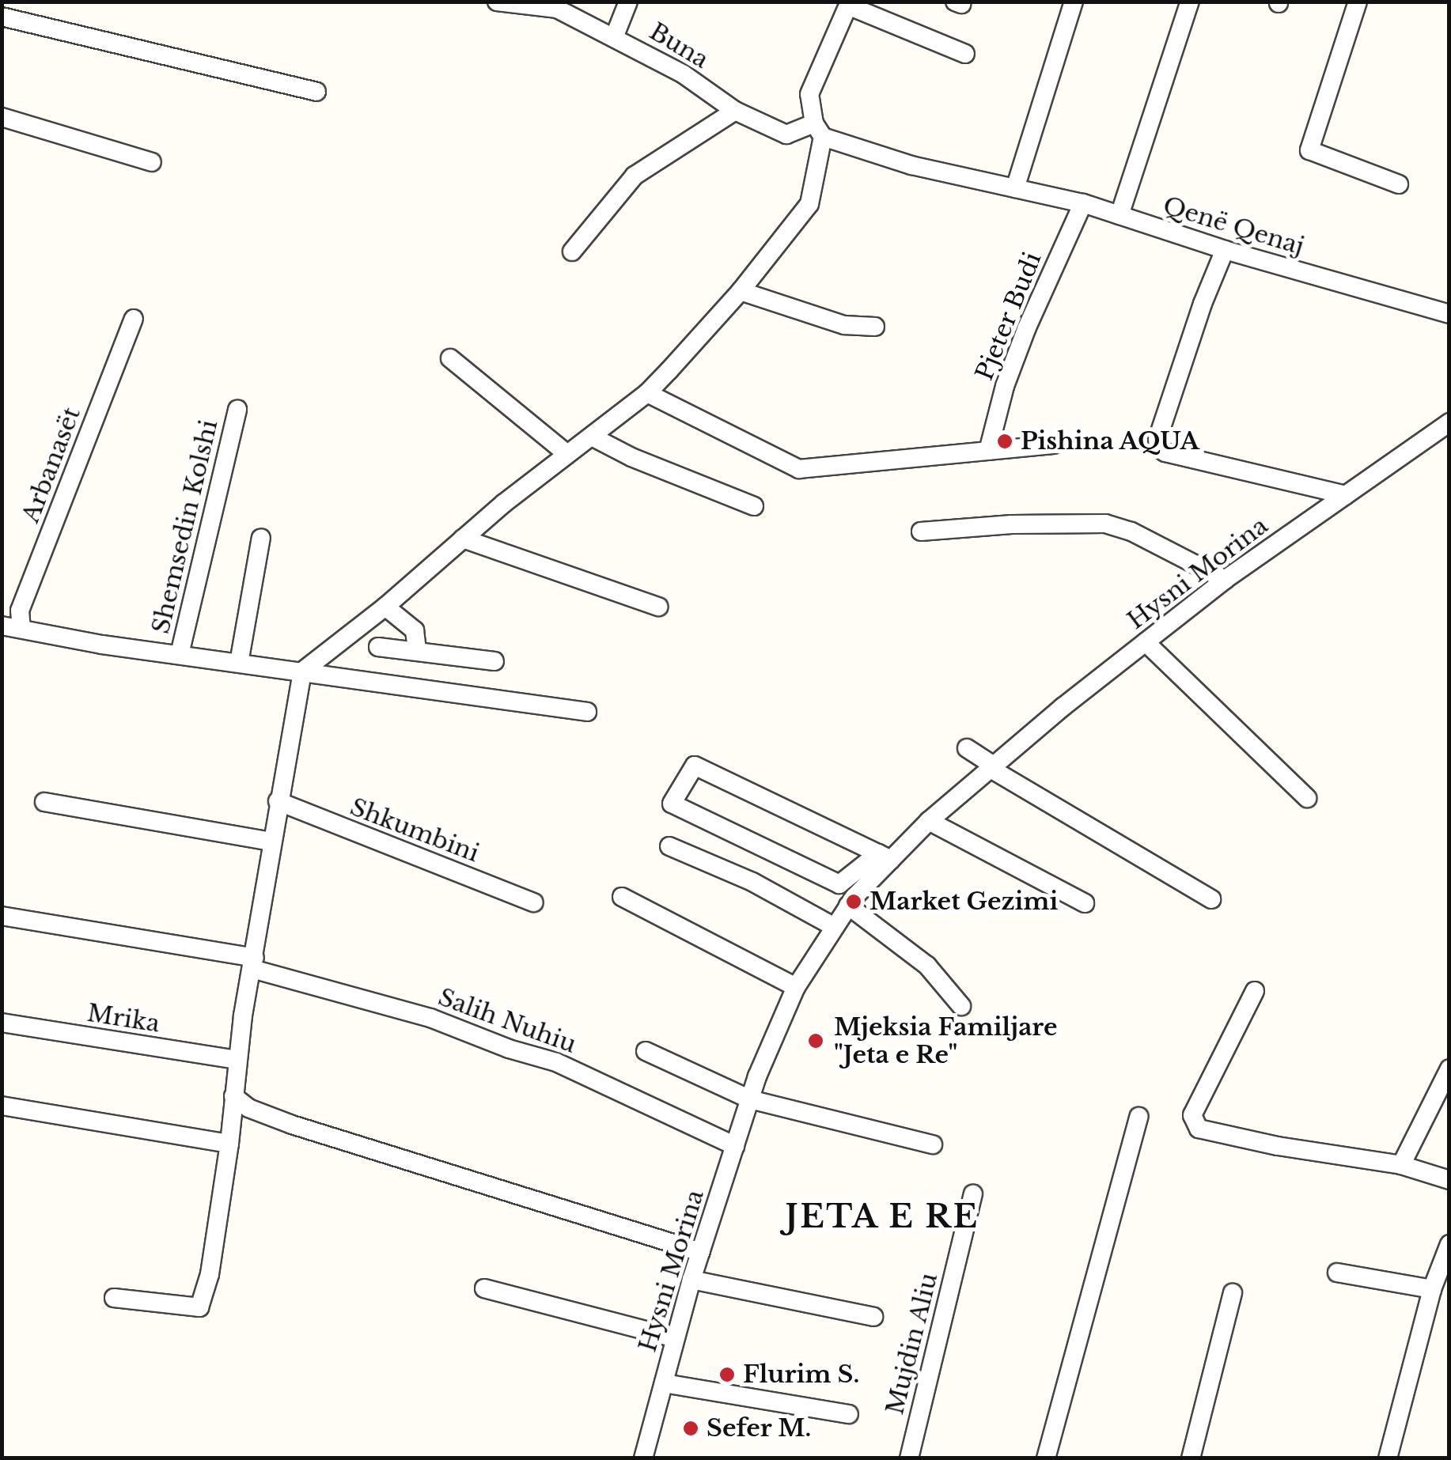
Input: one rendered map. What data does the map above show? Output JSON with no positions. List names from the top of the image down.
{
  "streets": {
    "street": [
      "Buna",
      "Qenë Qenaj",
      "Pjeter Budi",
      "Arbanasët",
      "Shemsedin Kolshi",
      "Hysni Morina",
      "Shkumbini",
      "Mrika",
      "Salih Nuhiu",
      "Mujdin Aliu"
    ]
  },
  "crossings": [
    ["Buna", "Qenë Qenaj"],
    ["Qenë Qenaj", "Pjeter Budi"],
    ["Hysni Morina", "Salih Nuhiu"]
  ],
  "districts": ["JETA E RE"],
  "places": [
    "Pishina AQUA",
    "Market Gezimi",
    "Mjeksia Familjare \"Jeta e Re\"",
    "Flurim S.",
    "Sefer M."
  ]
}
